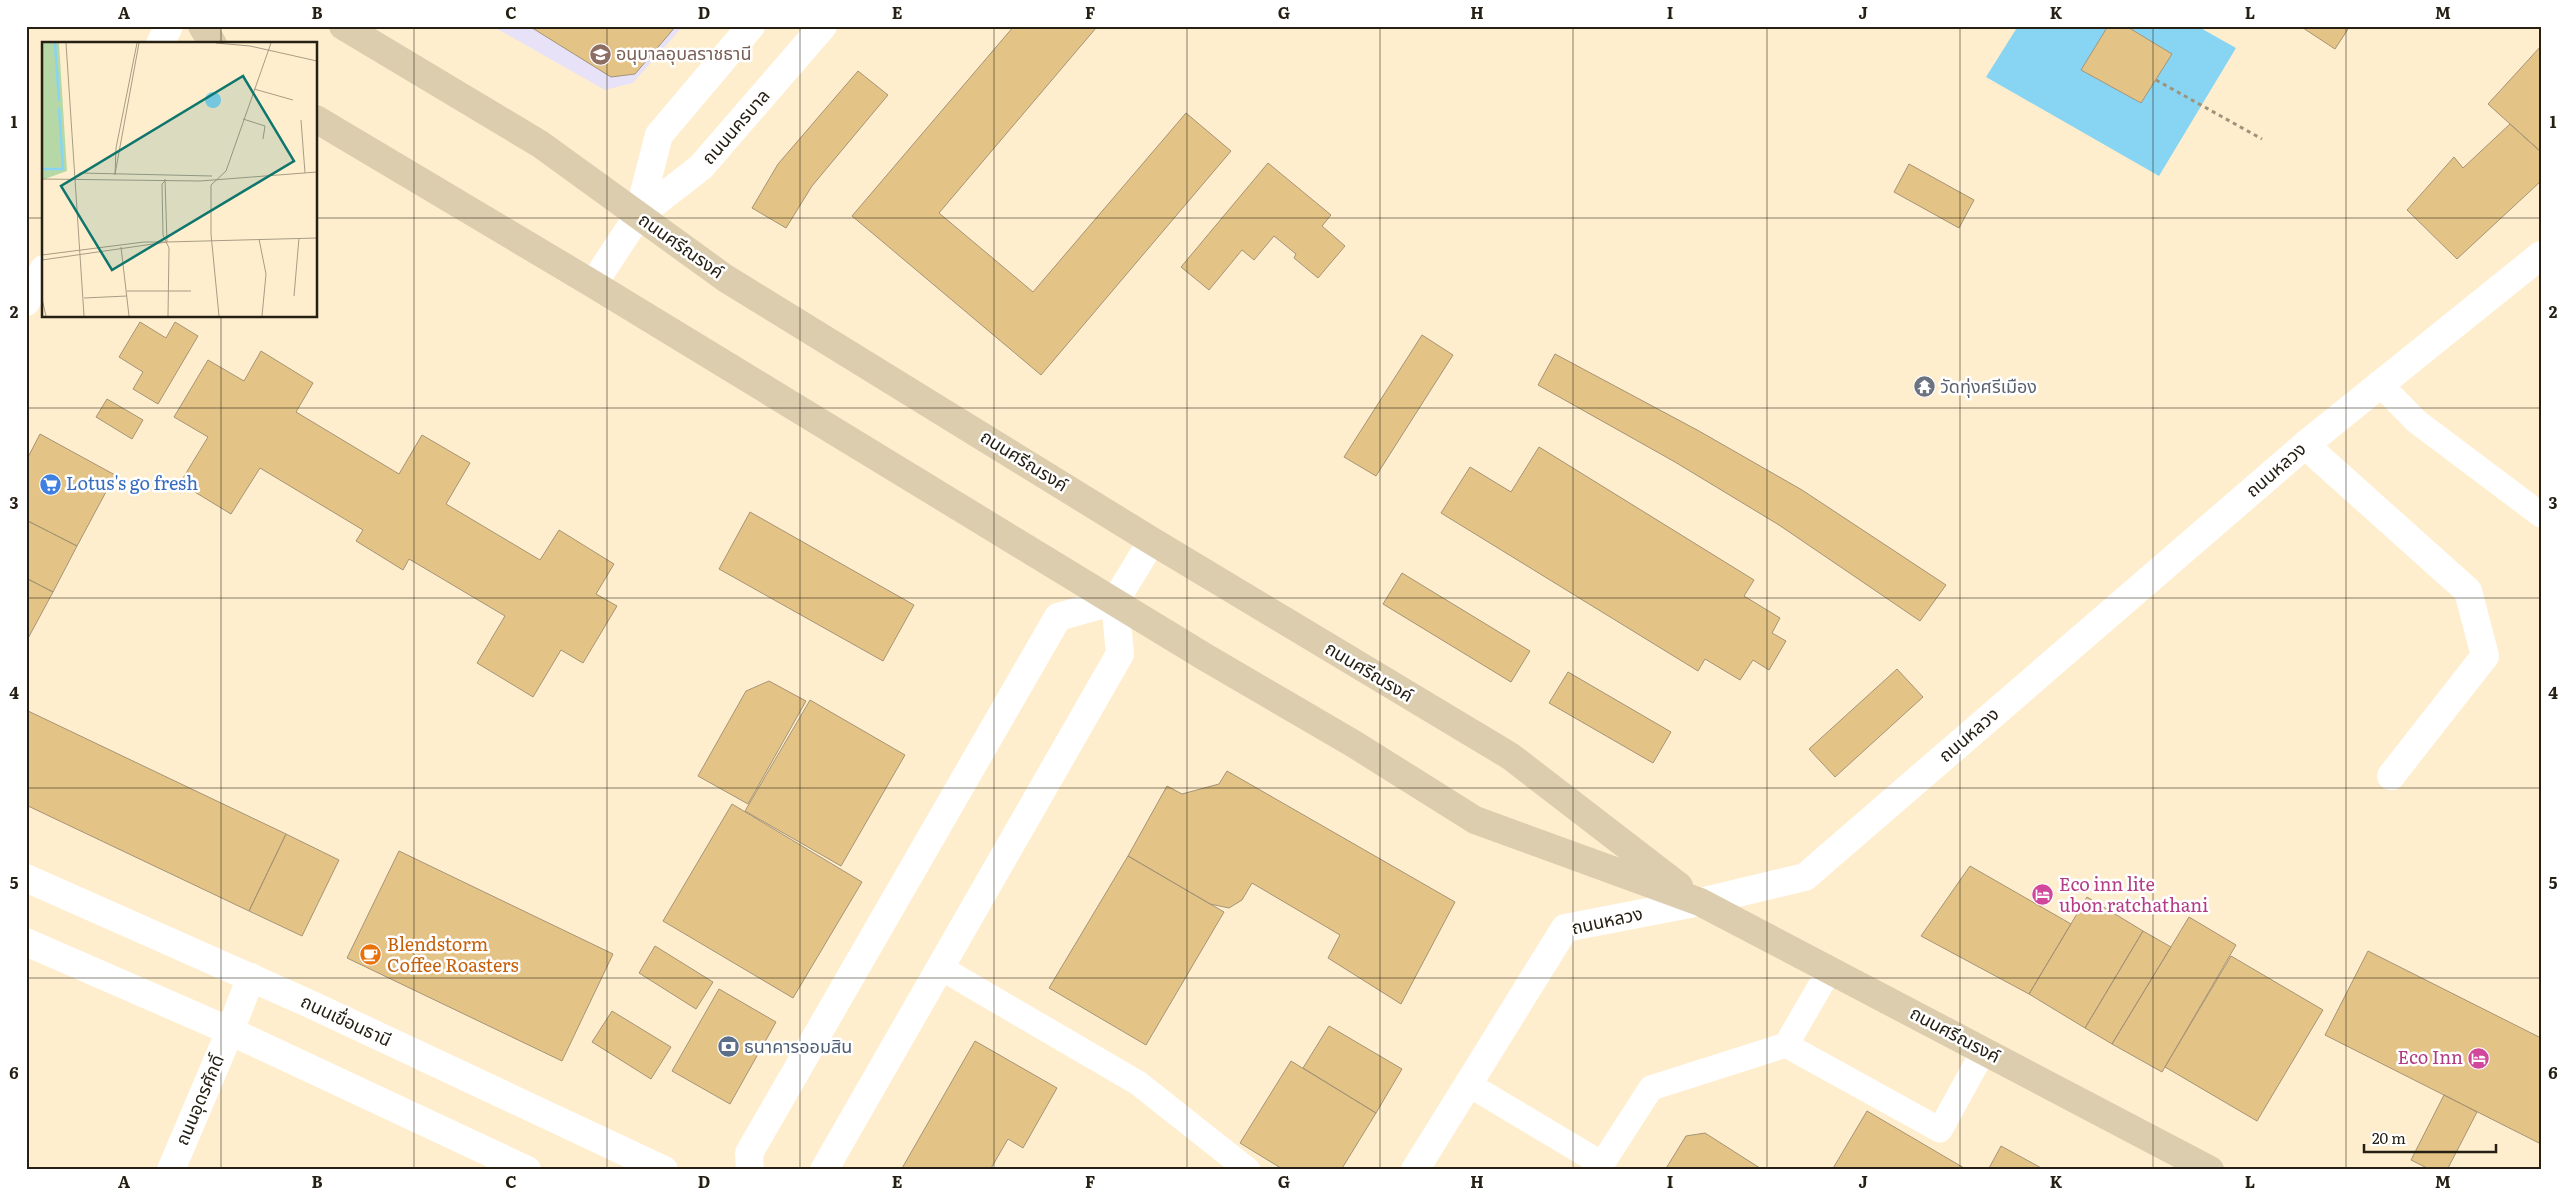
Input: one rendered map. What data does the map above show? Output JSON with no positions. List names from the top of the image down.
{
  "streets": {
    "main road": ["ถนนศรีณรงค์"],
    "street": [
      "ถนนนครบาล",
      "ถนนหลวง",
      "ถนนเขื่อนธานี",
      "ถนนอุดรศักดิ์"
    ]
  },
  "crossings": [
    ["ถนนนครบาล", "ถนนศรีณรงค์"],
    ["ถนนศรีณรงค์", "ถนนหลวง"],
    ["ถนนเขื่อนธานี", "ถนนอุดรศักดิ์"]
  ],
  "places": {
    "school or university": ["อนุบาลอุบลราชธานี"],
    "temple": ["วัดทุ่งศรีเมือง"],
    "supermarket": ["Lotus's go fresh"],
    "hotel": ["Eco inn lite ubon ratchathani", "Eco Inn"],
    "cafe": ["Blendstorm Coffee Roasters"],
    "bank": ["ธนาคารออมสิน"]
  },
  "scale_bar": "20 m",
  "grid": {
    "columns": [
      "A",
      "B",
      "C",
      "D",
      "E",
      "F",
      "G",
      "H",
      "I",
      "J",
      "K",
      "L",
      "M"
    ],
    "rows": [
      "1",
      "2",
      "3",
      "4",
      "5",
      "6"
    ]
  }
}
